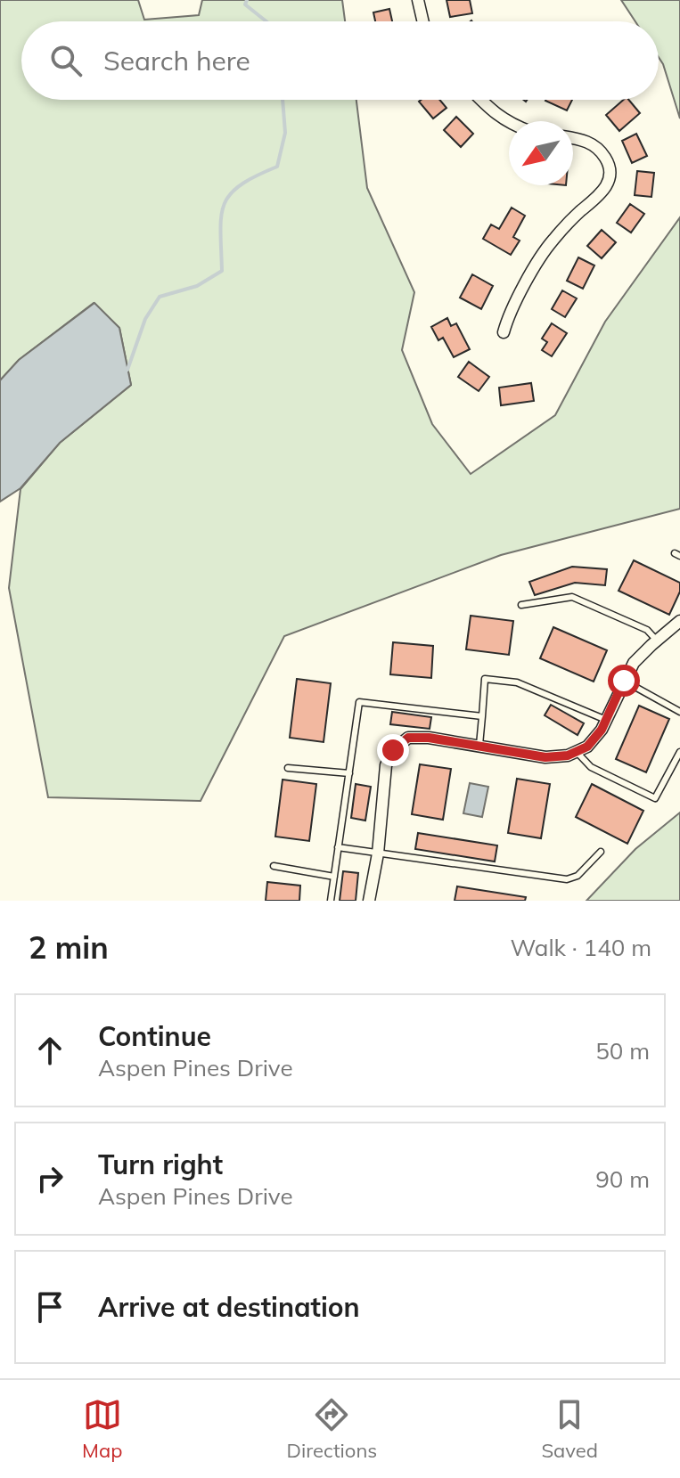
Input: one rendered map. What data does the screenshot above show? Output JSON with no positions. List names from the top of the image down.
{
  "north": "bottom left",
  "page": {
    "search": "Search here",
    "heading": ["2 min", "Walk · 140 m"],
    "list": [
      ["Continue", "Aspen Pines Drive", "50 m"],
      ["Turn right", "Aspen Pines Drive", "90 m"],
      "Arrive at destination"
    ],
    "nav": ["Map", "Directions", "Saved"]
  }
}
